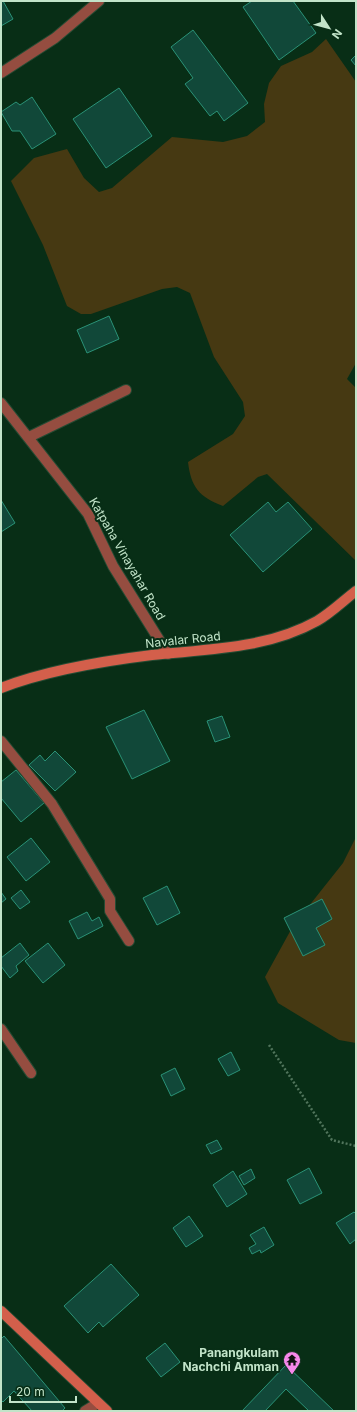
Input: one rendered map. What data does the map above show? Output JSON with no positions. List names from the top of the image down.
{
  "streets": {
    "street": ["Katpaha Vinayahar Road", "Navalar Road"]
  },
  "crossings": [
    ["Katpaha Vinayahar Road", "Navalar Road"]
  ],
  "places": {
    "temple": ["Panangkulam Nachchi Amman"]
  },
  "scale_bar": "20 m",
  "north": "bottom right"
}
